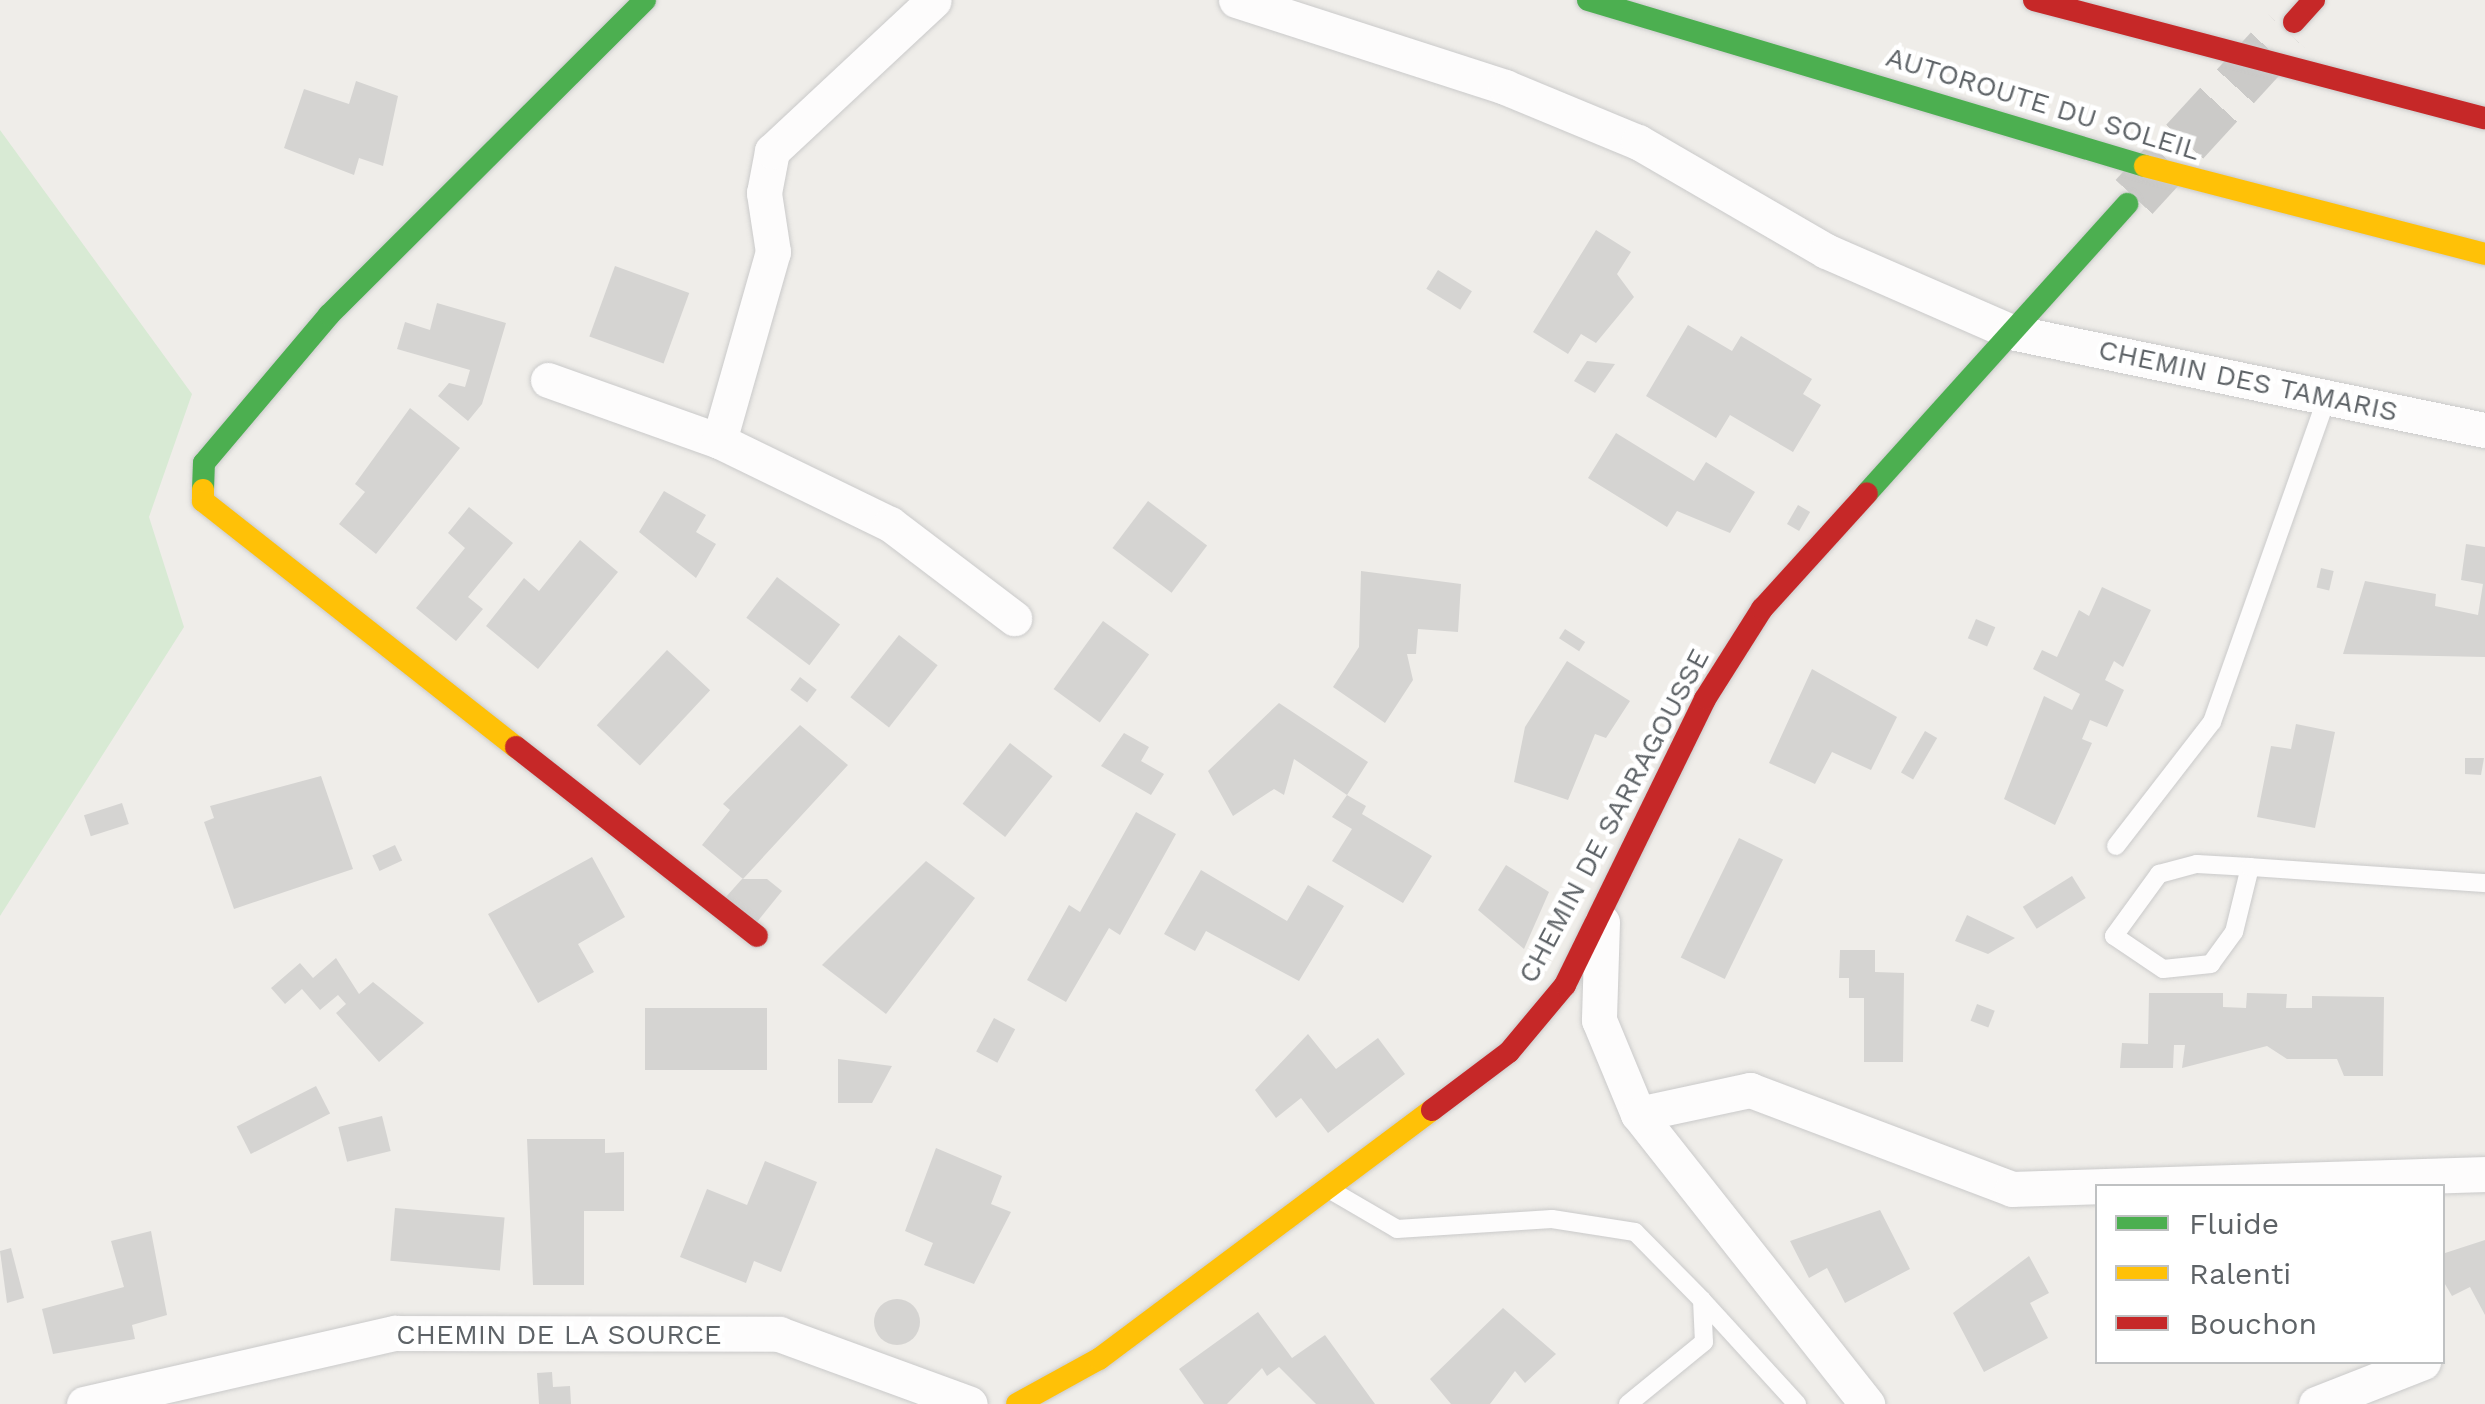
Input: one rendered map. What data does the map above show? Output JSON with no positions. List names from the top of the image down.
{
  "streets": {
    "main road": ["AUTOROUTE DU SOLEIL", "CHEMIN DE SARRAGOUSSE"],
    "street": ["CHEMIN DES TAMARIS", "CHEMIN DE LA SOURCE"]
  },
  "crossings": [
    ["CHEMIN DES TAMARIS", "CHEMIN DE SARRAGOUSSE"]
  ],
  "legend": ["Fluide", "Ralenti", "Bouchon"]
}
